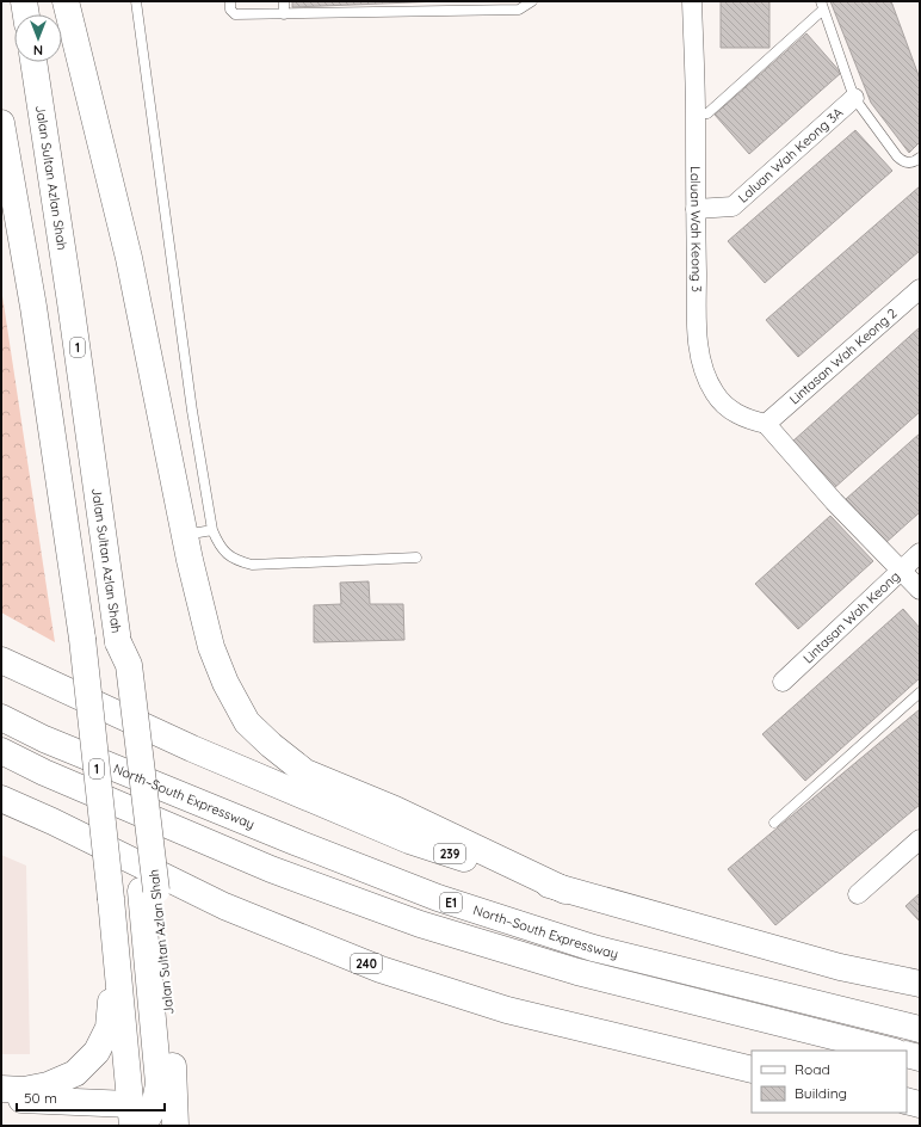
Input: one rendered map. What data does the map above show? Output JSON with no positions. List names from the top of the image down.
{
  "streets": {
    "main road": [
      "Jalan Sultan Azlan Shah",
      "1",
      "North–South Expressway",
      "239",
      "E1",
      "240"
    ],
    "street": [
      "Laluan Wah Keong 3A",
      "Laluan Wah Keong 3",
      "Lintasan Wah Keong 2",
      "Lintasan Wah Keong"
    ]
  },
  "crossings": [
    ["Laluan Wah Keong 3A", "Laluan Wah Keong 3"],
    ["Laluan Wah Keong 3", "Lintasan Wah Keong 2"]
  ],
  "legend": ["Road", "Building"],
  "scale_bar": "50 m",
  "north": "bottom"
}
